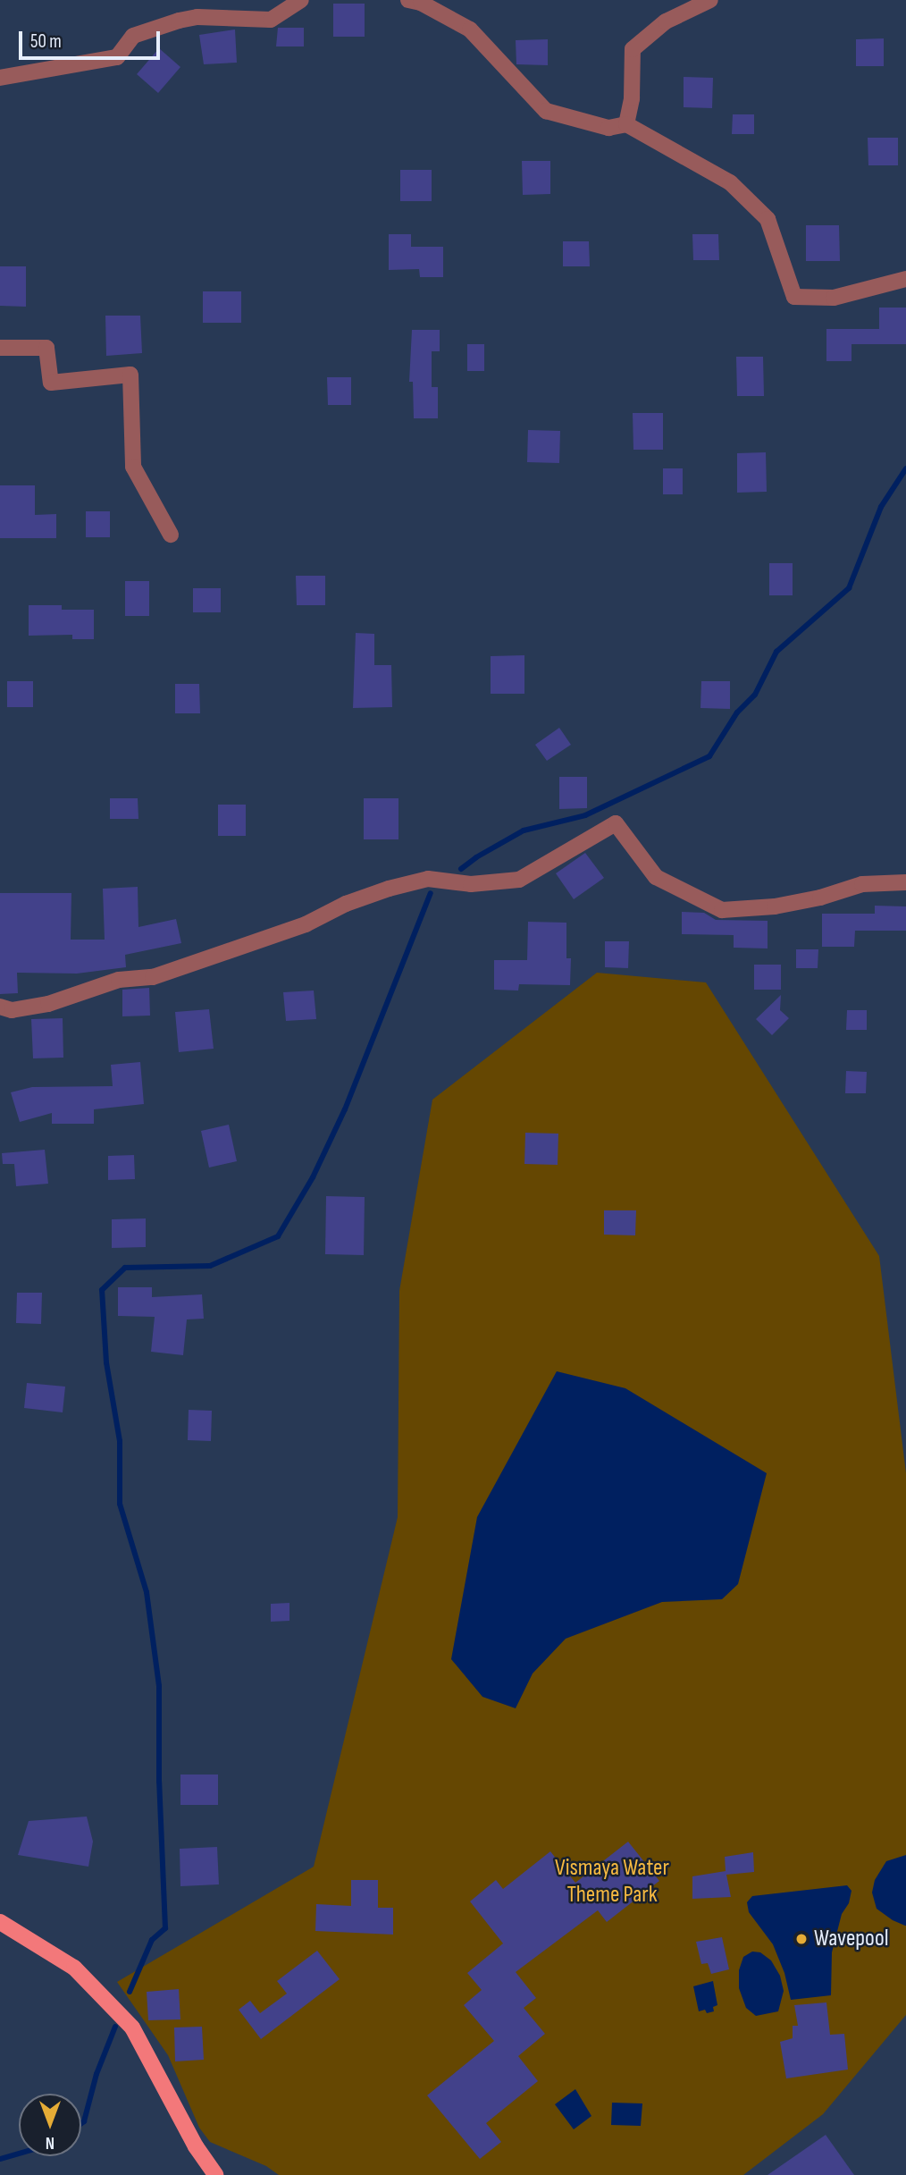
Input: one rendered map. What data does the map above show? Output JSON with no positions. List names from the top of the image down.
{
  "parks": ["Vismaya Water Theme Park"],
  "places": ["Wavepool"],
  "scale_bar": "50 m",
  "north": "bottom"
}
